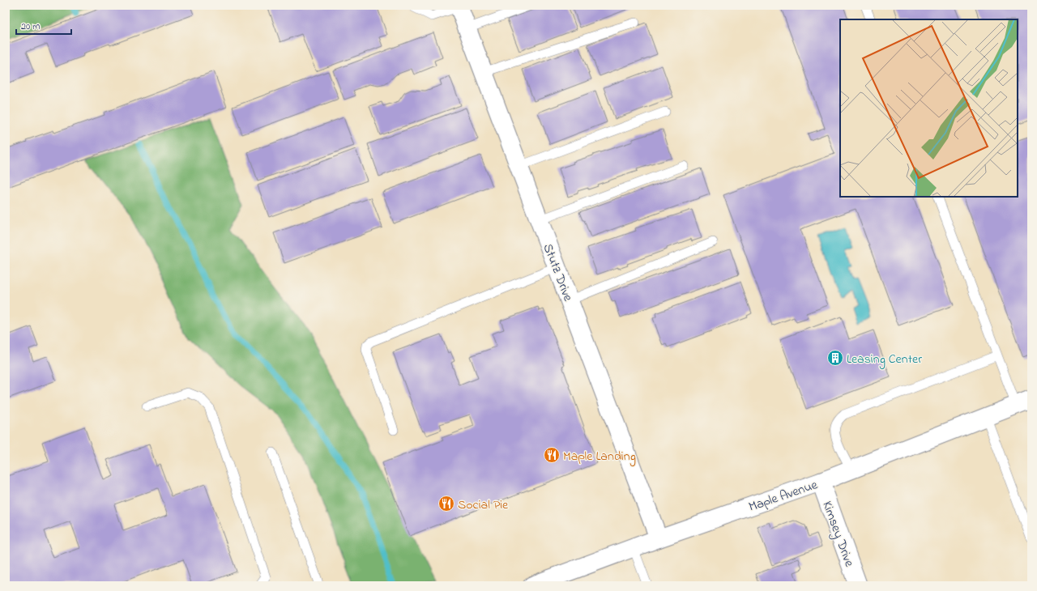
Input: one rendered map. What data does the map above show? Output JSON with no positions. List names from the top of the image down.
{
  "streets": {
    "street": ["Stutz Drive", "Maple Avenue", "Kimsey Drive"]
  },
  "crossings": [
    ["Stutz Drive", "Maple Avenue"],
    ["Maple Avenue", "Kimsey Drive"]
  ],
  "places": {
    "building": ["Leasing Center"],
    "restaurant": ["Maple Landing", "Social Pie"]
  },
  "scale_bar": "20 m"
}
